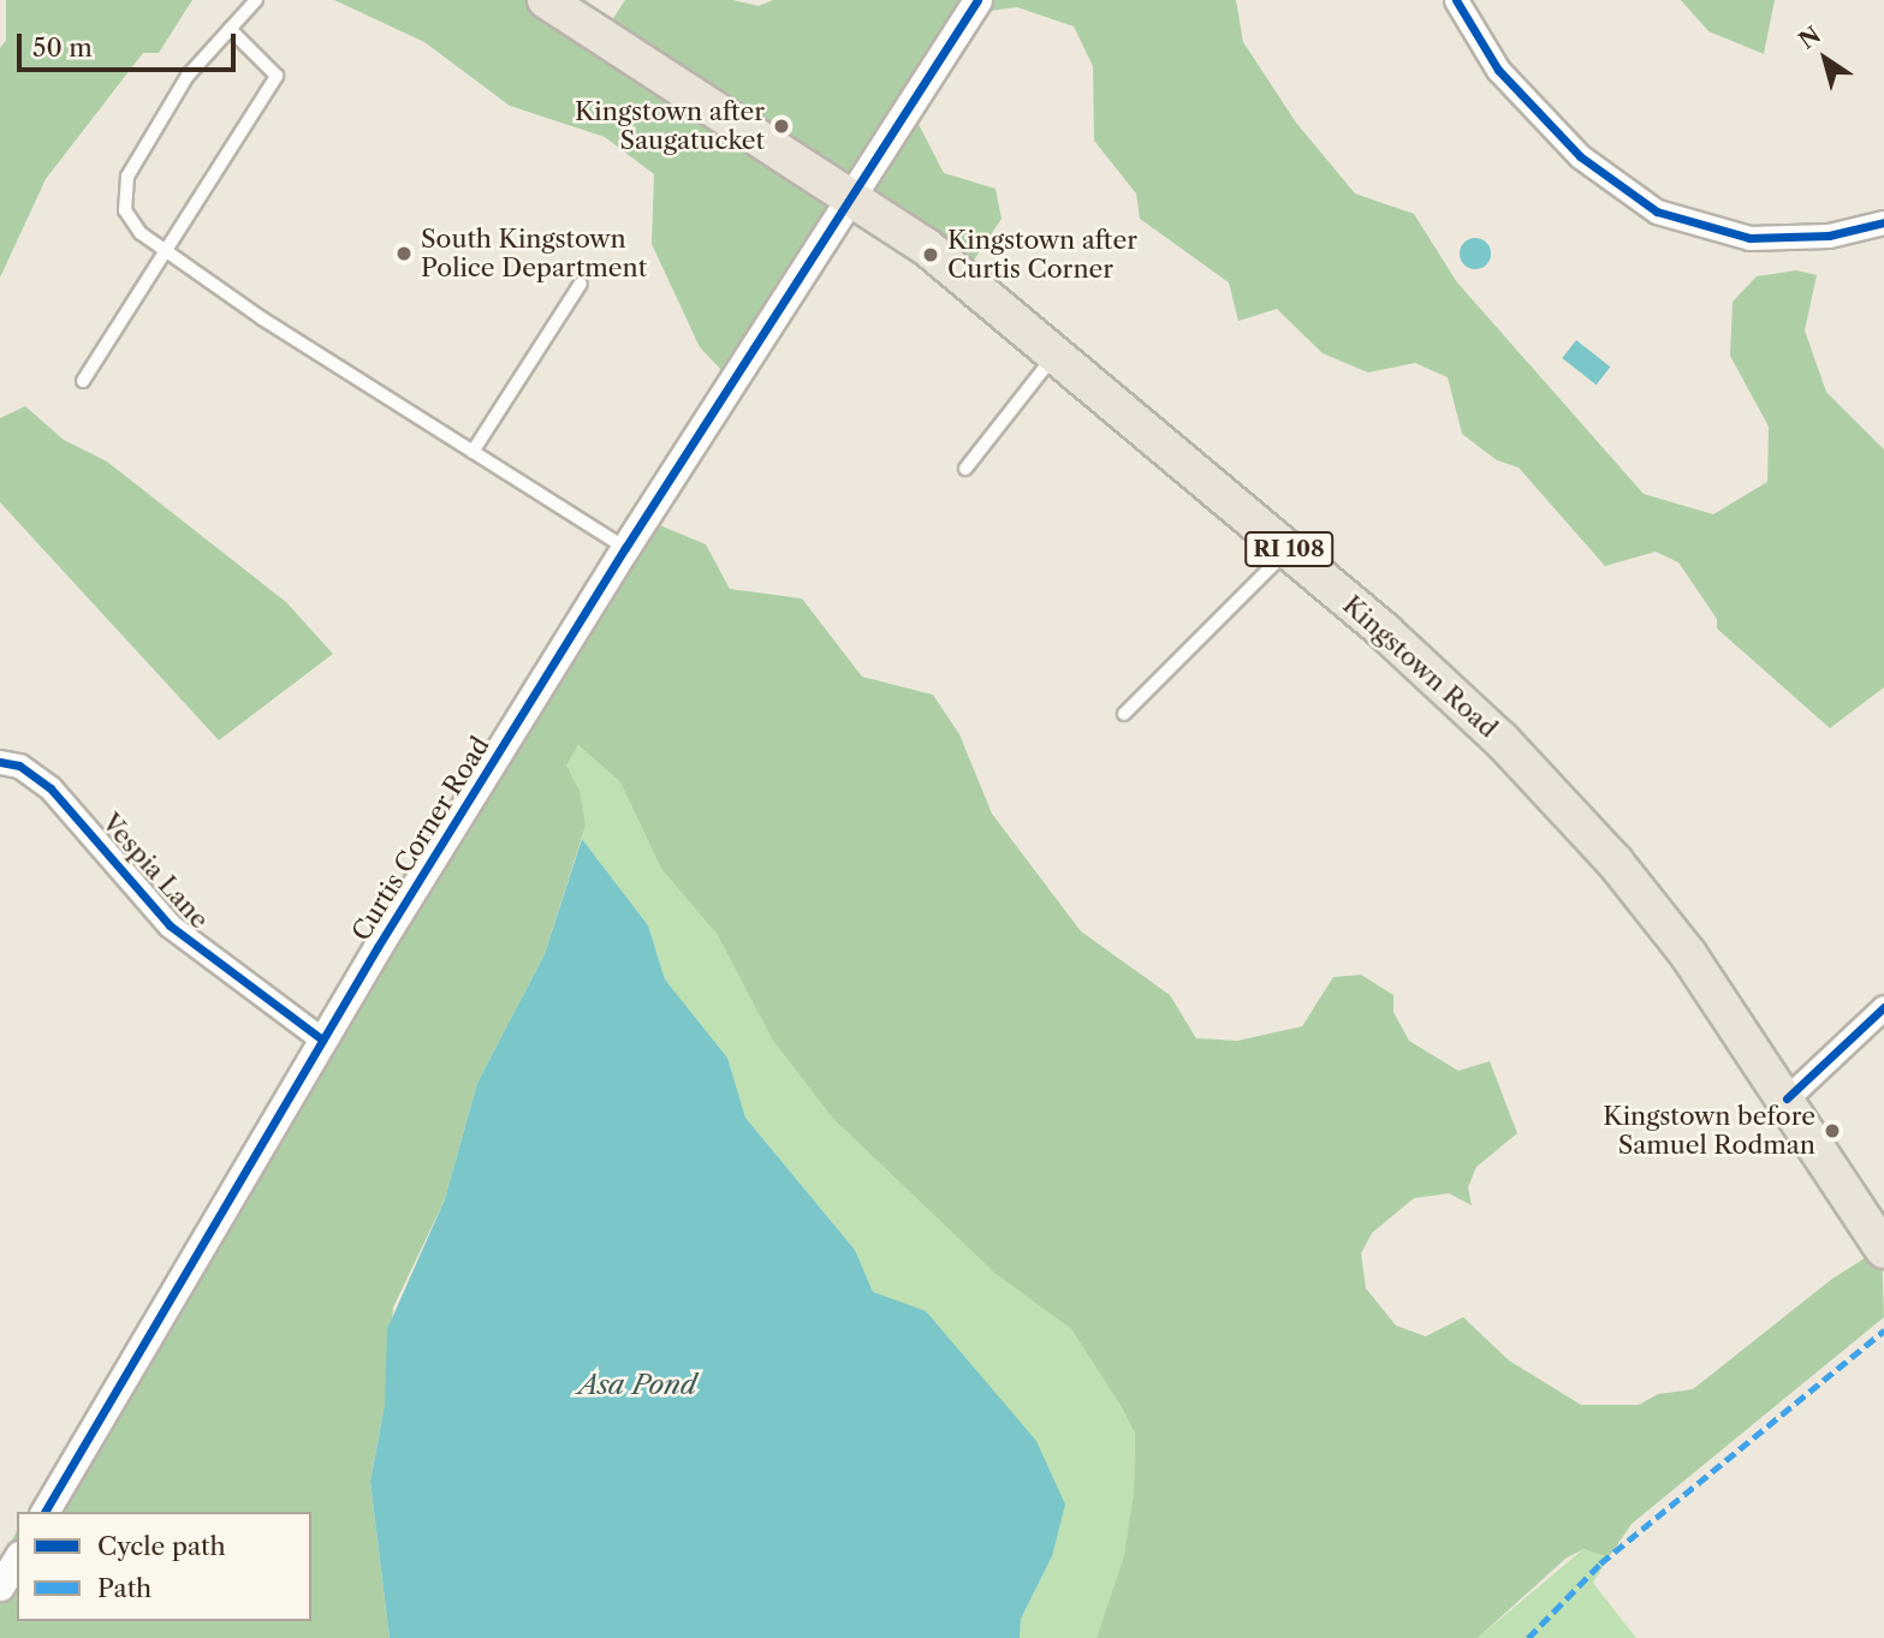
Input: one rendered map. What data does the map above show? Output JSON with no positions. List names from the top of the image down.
{
  "streets": {
    "main road": ["RI 108", "Kingstown Road"],
    "street": ["Curtis Corner Road", "Vespia Lane"]
  },
  "crossings": [
    ["Kingstown Road", "Curtis Corner Road"],
    ["Curtis Corner Road", "Vespia Lane"]
  ],
  "water": ["Asa Pond"],
  "places": [
    "Kingstown after Saugatucket",
    "South Kingstown Police Department",
    "Kingstown after Curtis Corner",
    "Kingstown before Samuel Rodman"
  ],
  "legend": ["Cycle path", "Path"],
  "scale_bar": "50 m",
  "north": "top left"
}
